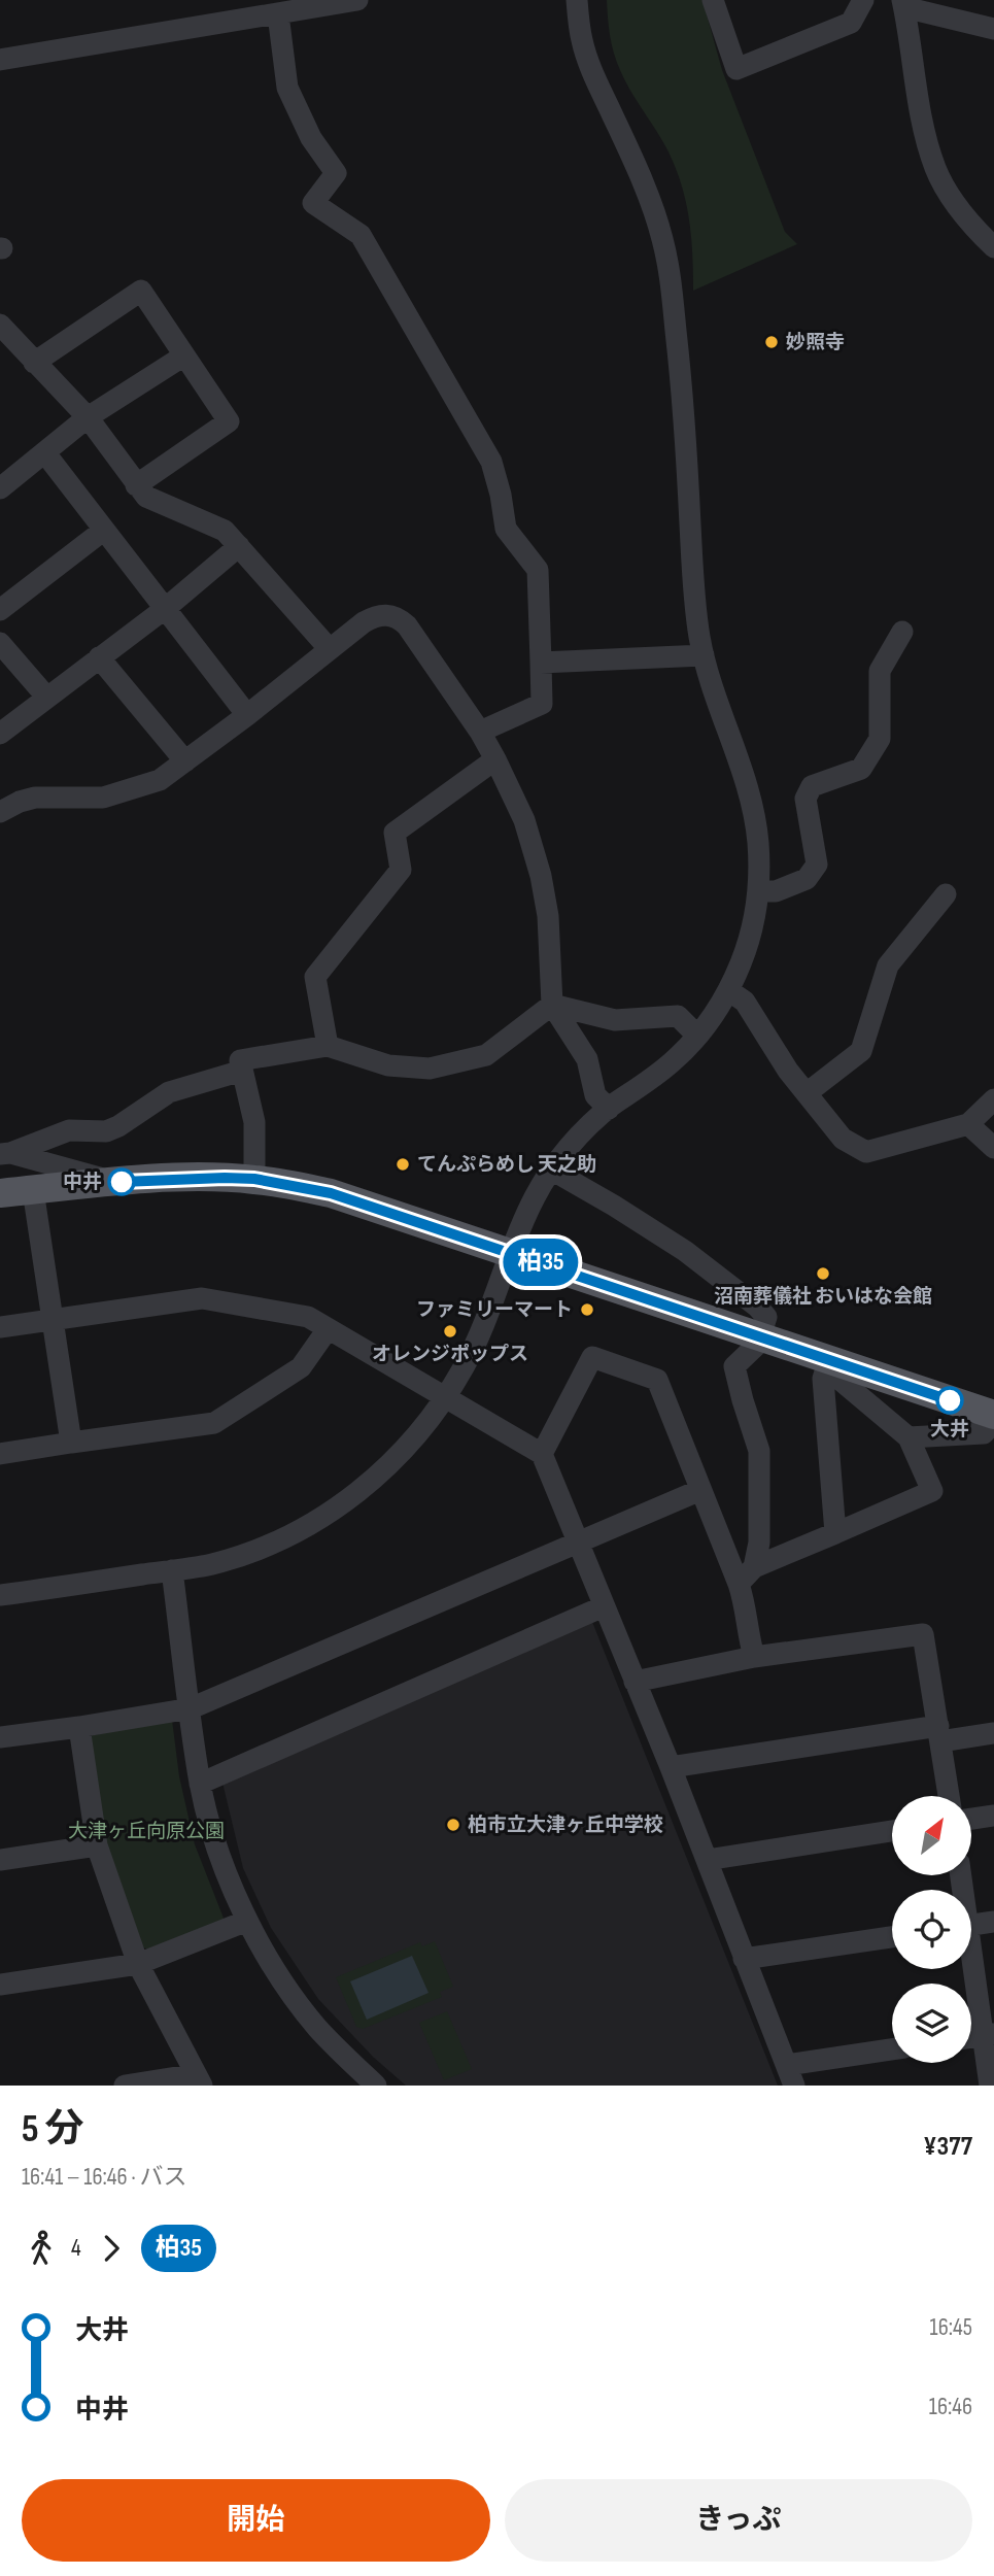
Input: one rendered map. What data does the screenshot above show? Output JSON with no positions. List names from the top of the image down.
{
  "parks": ["大津ヶ丘向原公園"],
  "places": [
    "妙照寺",
    "てんぷらめし 天之助",
    "中井",
    "沼南葬儀社 おいはな会館",
    "ファミリーマート",
    "オレンジポップス",
    "大井",
    "柏市立大津ヶ丘中学校"
  ],
  "lines": ["bus line 柏35"],
  "north": "top right",
  "page": {
    "on_map": "柏35",
    "heading": ["5 分", "16:41 – 16:46 · バス", "¥377"],
    "legs": ["4", "柏35"],
    "list": [
      {
        "name": "大井",
        "value": "16:45"
      },
      {
        "name": "中井",
        "value": "16:46"
      }
    ],
    "buttons": ["開始", "きっぷ"]
  }
}
